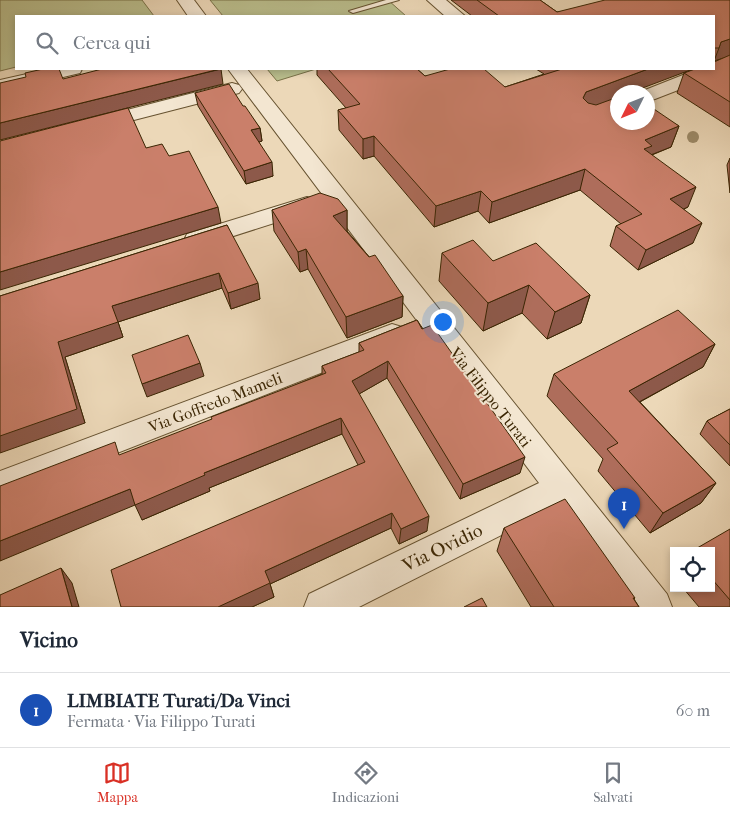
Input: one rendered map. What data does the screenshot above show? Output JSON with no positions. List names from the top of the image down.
{
  "streets": {
    "street": ["Via Filippo Turati", "Via Goffredo Mameli", "Via Ovidio"]
  },
  "crossings": [
    ["Via Filippo Turati", "Via Goffredo Mameli"],
    ["Via Filippo Turati", "Via Ovidio"]
  ],
  "north": "bottom left",
  "page": {
    "search": "Cerca qui",
    "pins": "1",
    "heading": "Vicino",
    "list": [
      {
        "mark": "1",
        "name": "LIMBIATE Turati/Da Vinci",
        "note": "Fermata · Via Filippo Turati",
        "value": "60 m"
      }
    ],
    "nav": ["Mappa", "Indicazioni", "Salvati"]
  }
}
